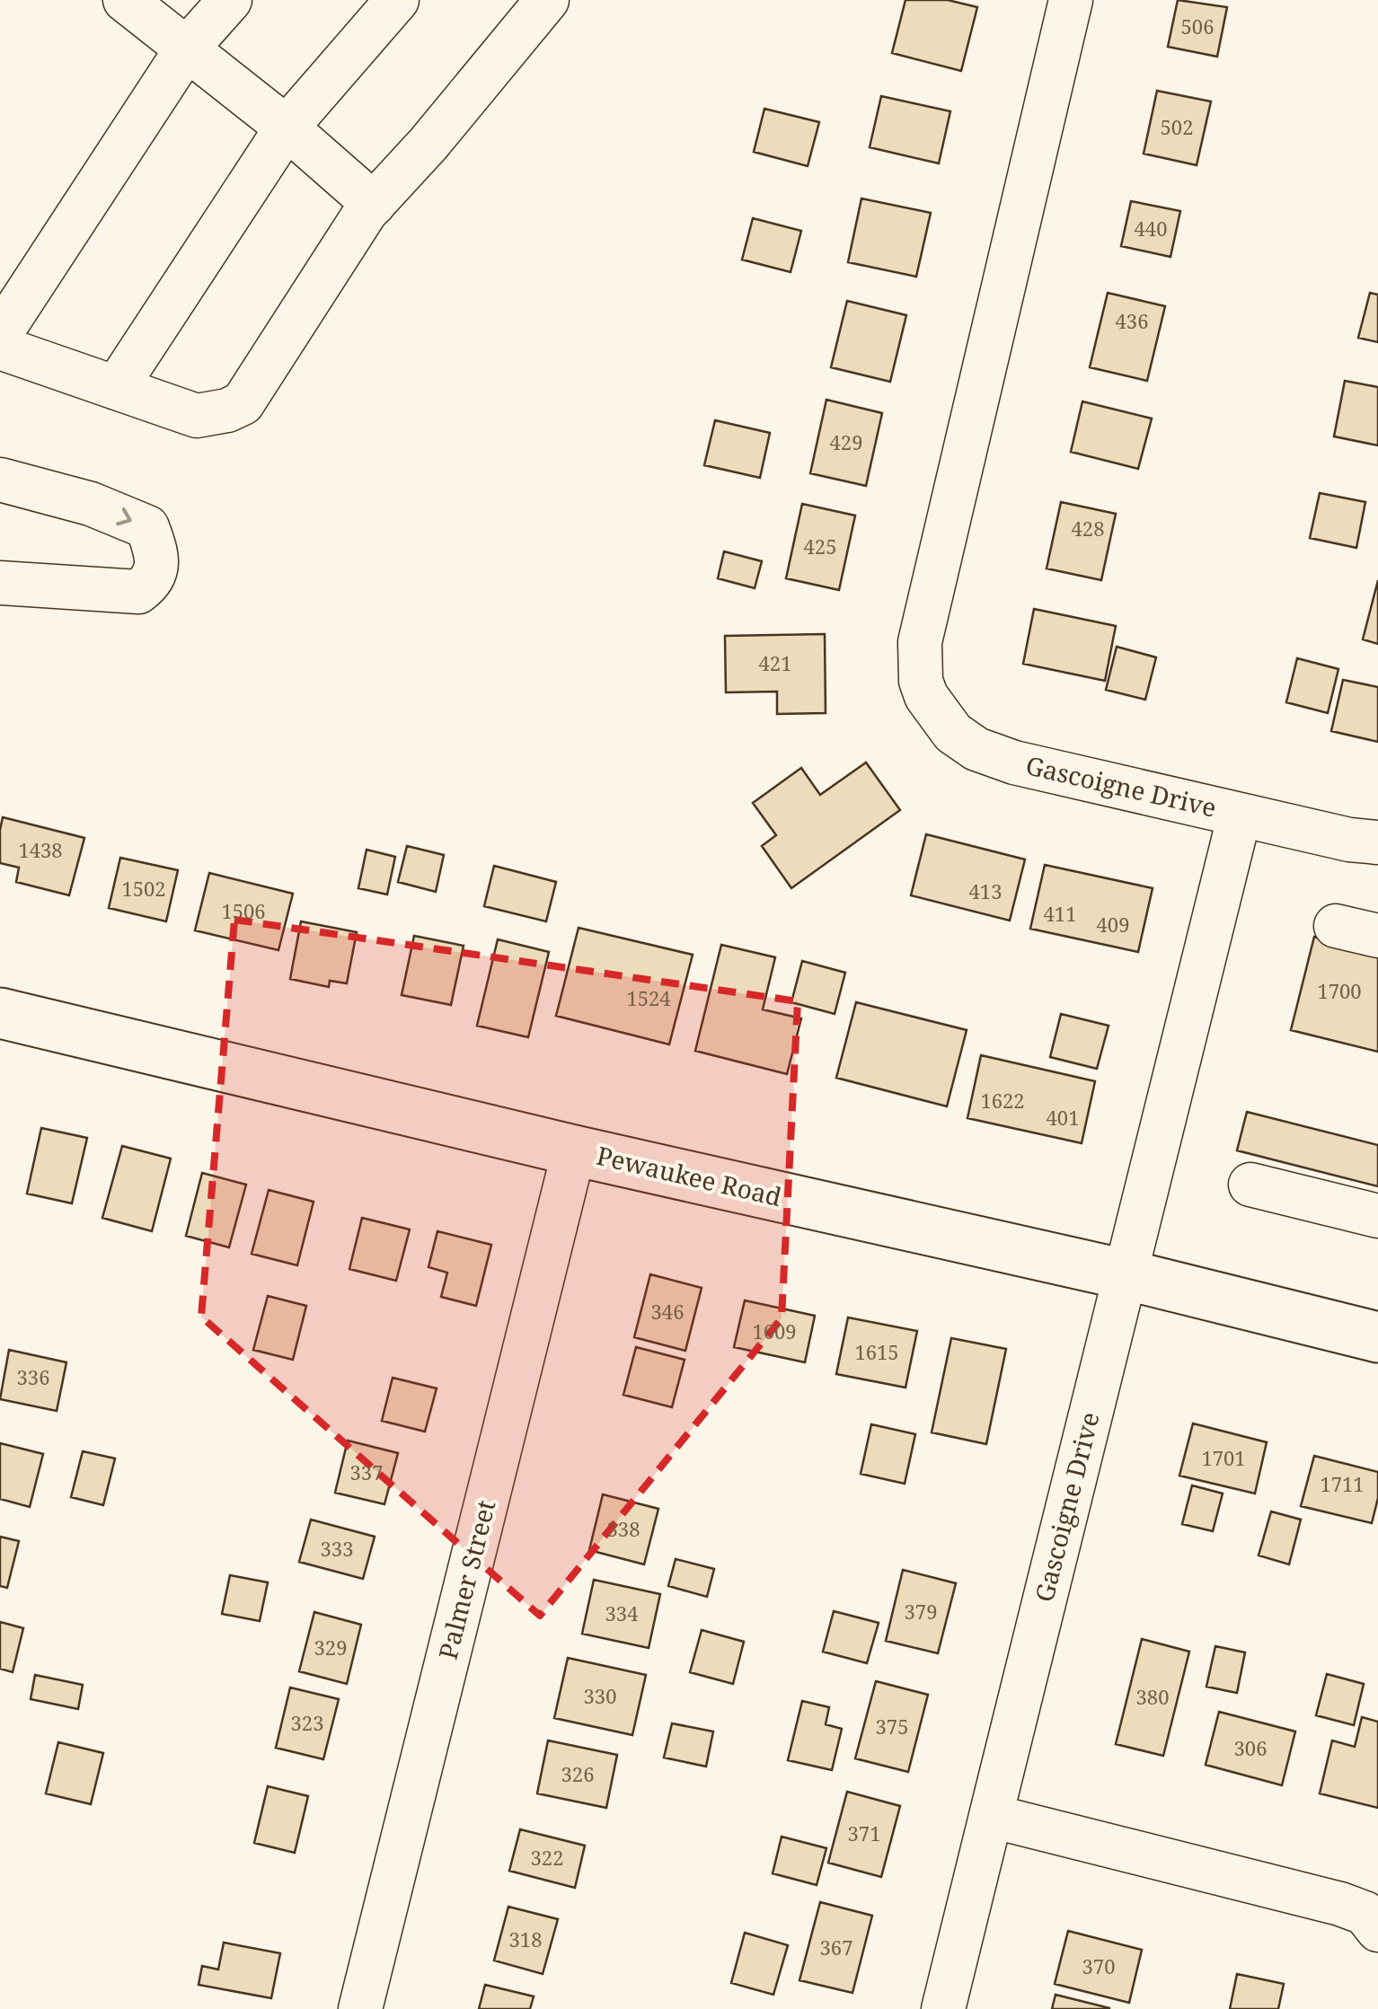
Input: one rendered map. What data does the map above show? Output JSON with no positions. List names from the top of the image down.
{
  "streets": {
    "main road": ["Pewaukee Road"],
    "street": ["Gascoigne Drive", "Palmer Street"]
  },
  "crossings": [
    ["Gascoigne Drive", "Pewaukee Road"],
    ["Pewaukee Road", "Palmer Street"]
  ],
  "house_numbers": [
    "506",
    "502",
    "440",
    "436",
    "429",
    "428",
    "425",
    "421",
    "1438",
    "1502",
    "413",
    "1506",
    "411",
    "409",
    "1700",
    "1524",
    "1622",
    "401",
    "346",
    "1609",
    "1615",
    "336",
    "1701",
    "337",
    "1711",
    "338",
    "333",
    "379",
    "334",
    "329",
    "330",
    "380",
    "323",
    "375",
    "306",
    "326",
    "371",
    "322",
    "318",
    "367",
    "370"
  ]
}
